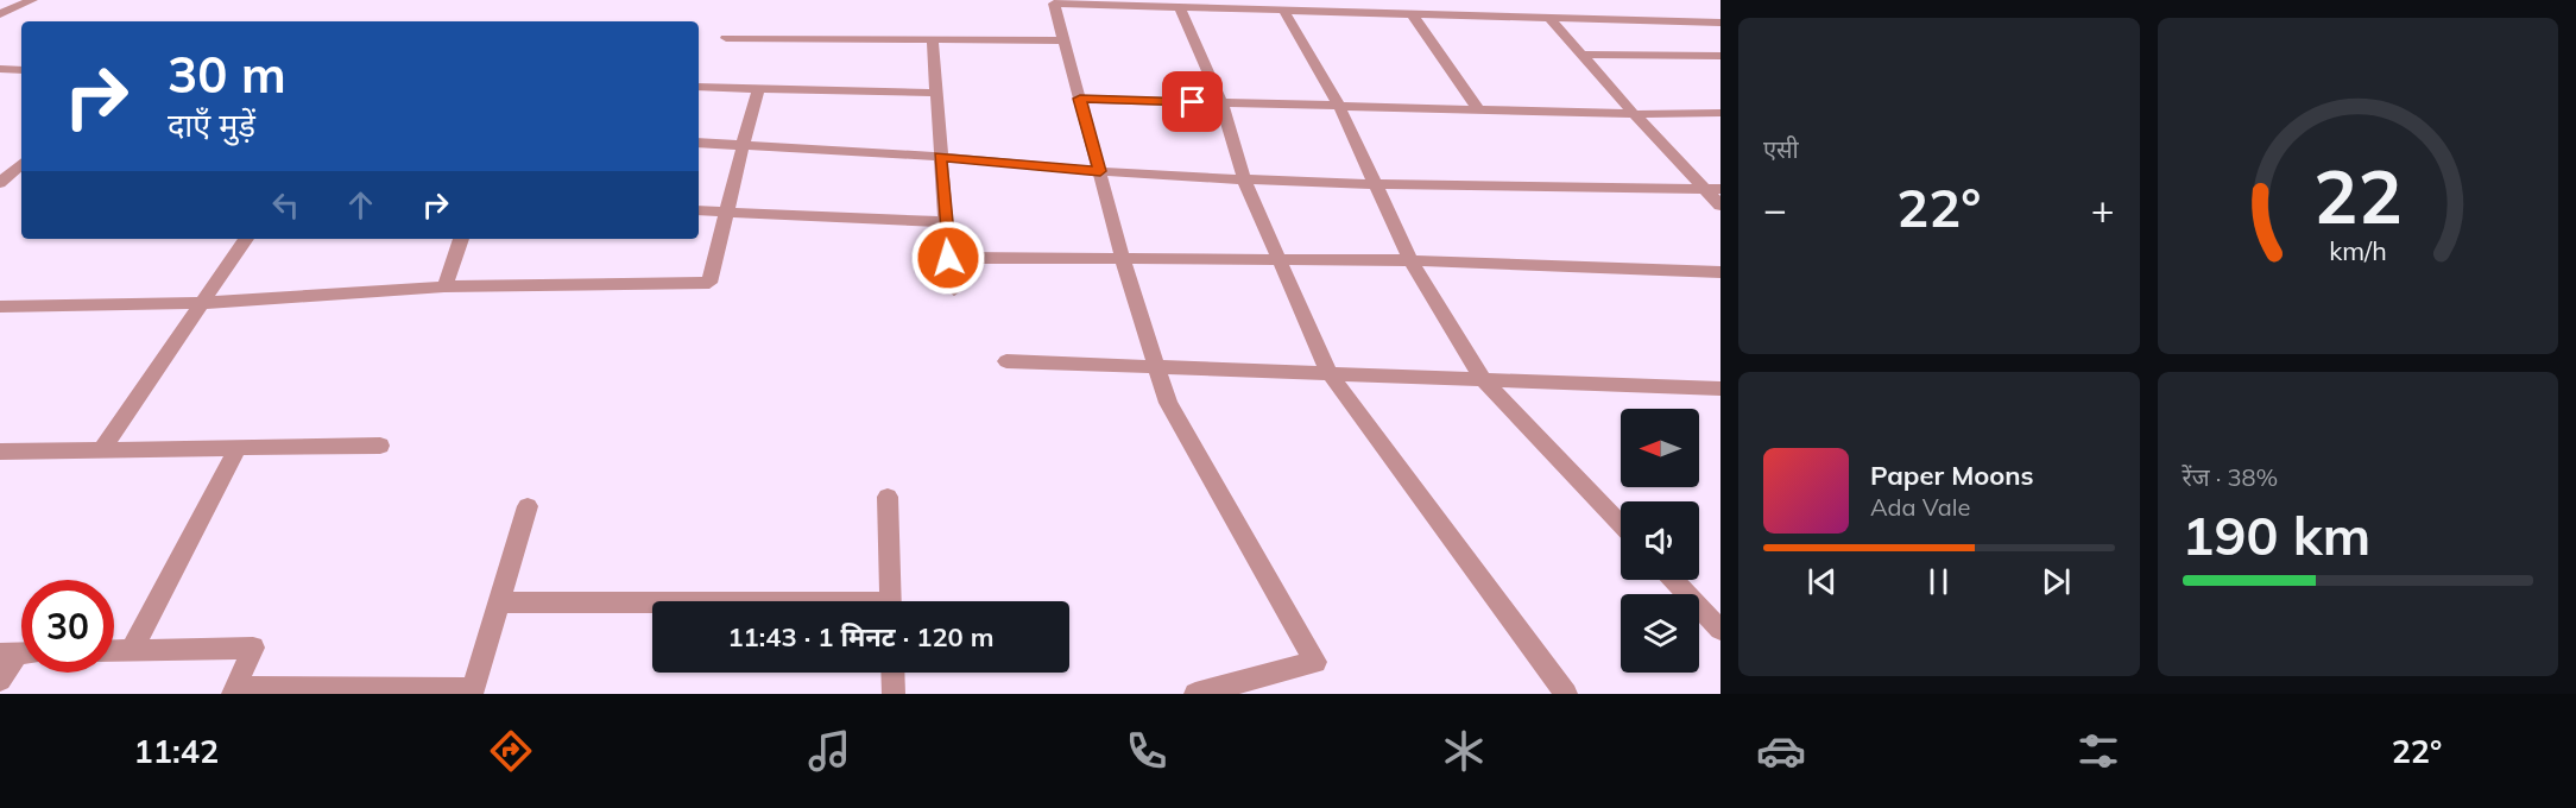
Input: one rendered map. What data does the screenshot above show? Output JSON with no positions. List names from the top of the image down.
{
  "north": "left",
  "page": {
    "tile": [
      "एसी",
      ["रेंज · 38%", "190 km"]
    ],
    "turn": ["30 m", "दाएँ मुड़ें"],
    "heat": ["−", "22°", "+"],
    "song": ["Paper Moons", "Ada Vale"],
    "limit": "30",
    "trip": "11:43 · 1 मिनट · 120 m",
    "tabs": ["11:42", "22°"],
    "gauge": ["22", "km/h"]
  }
}
